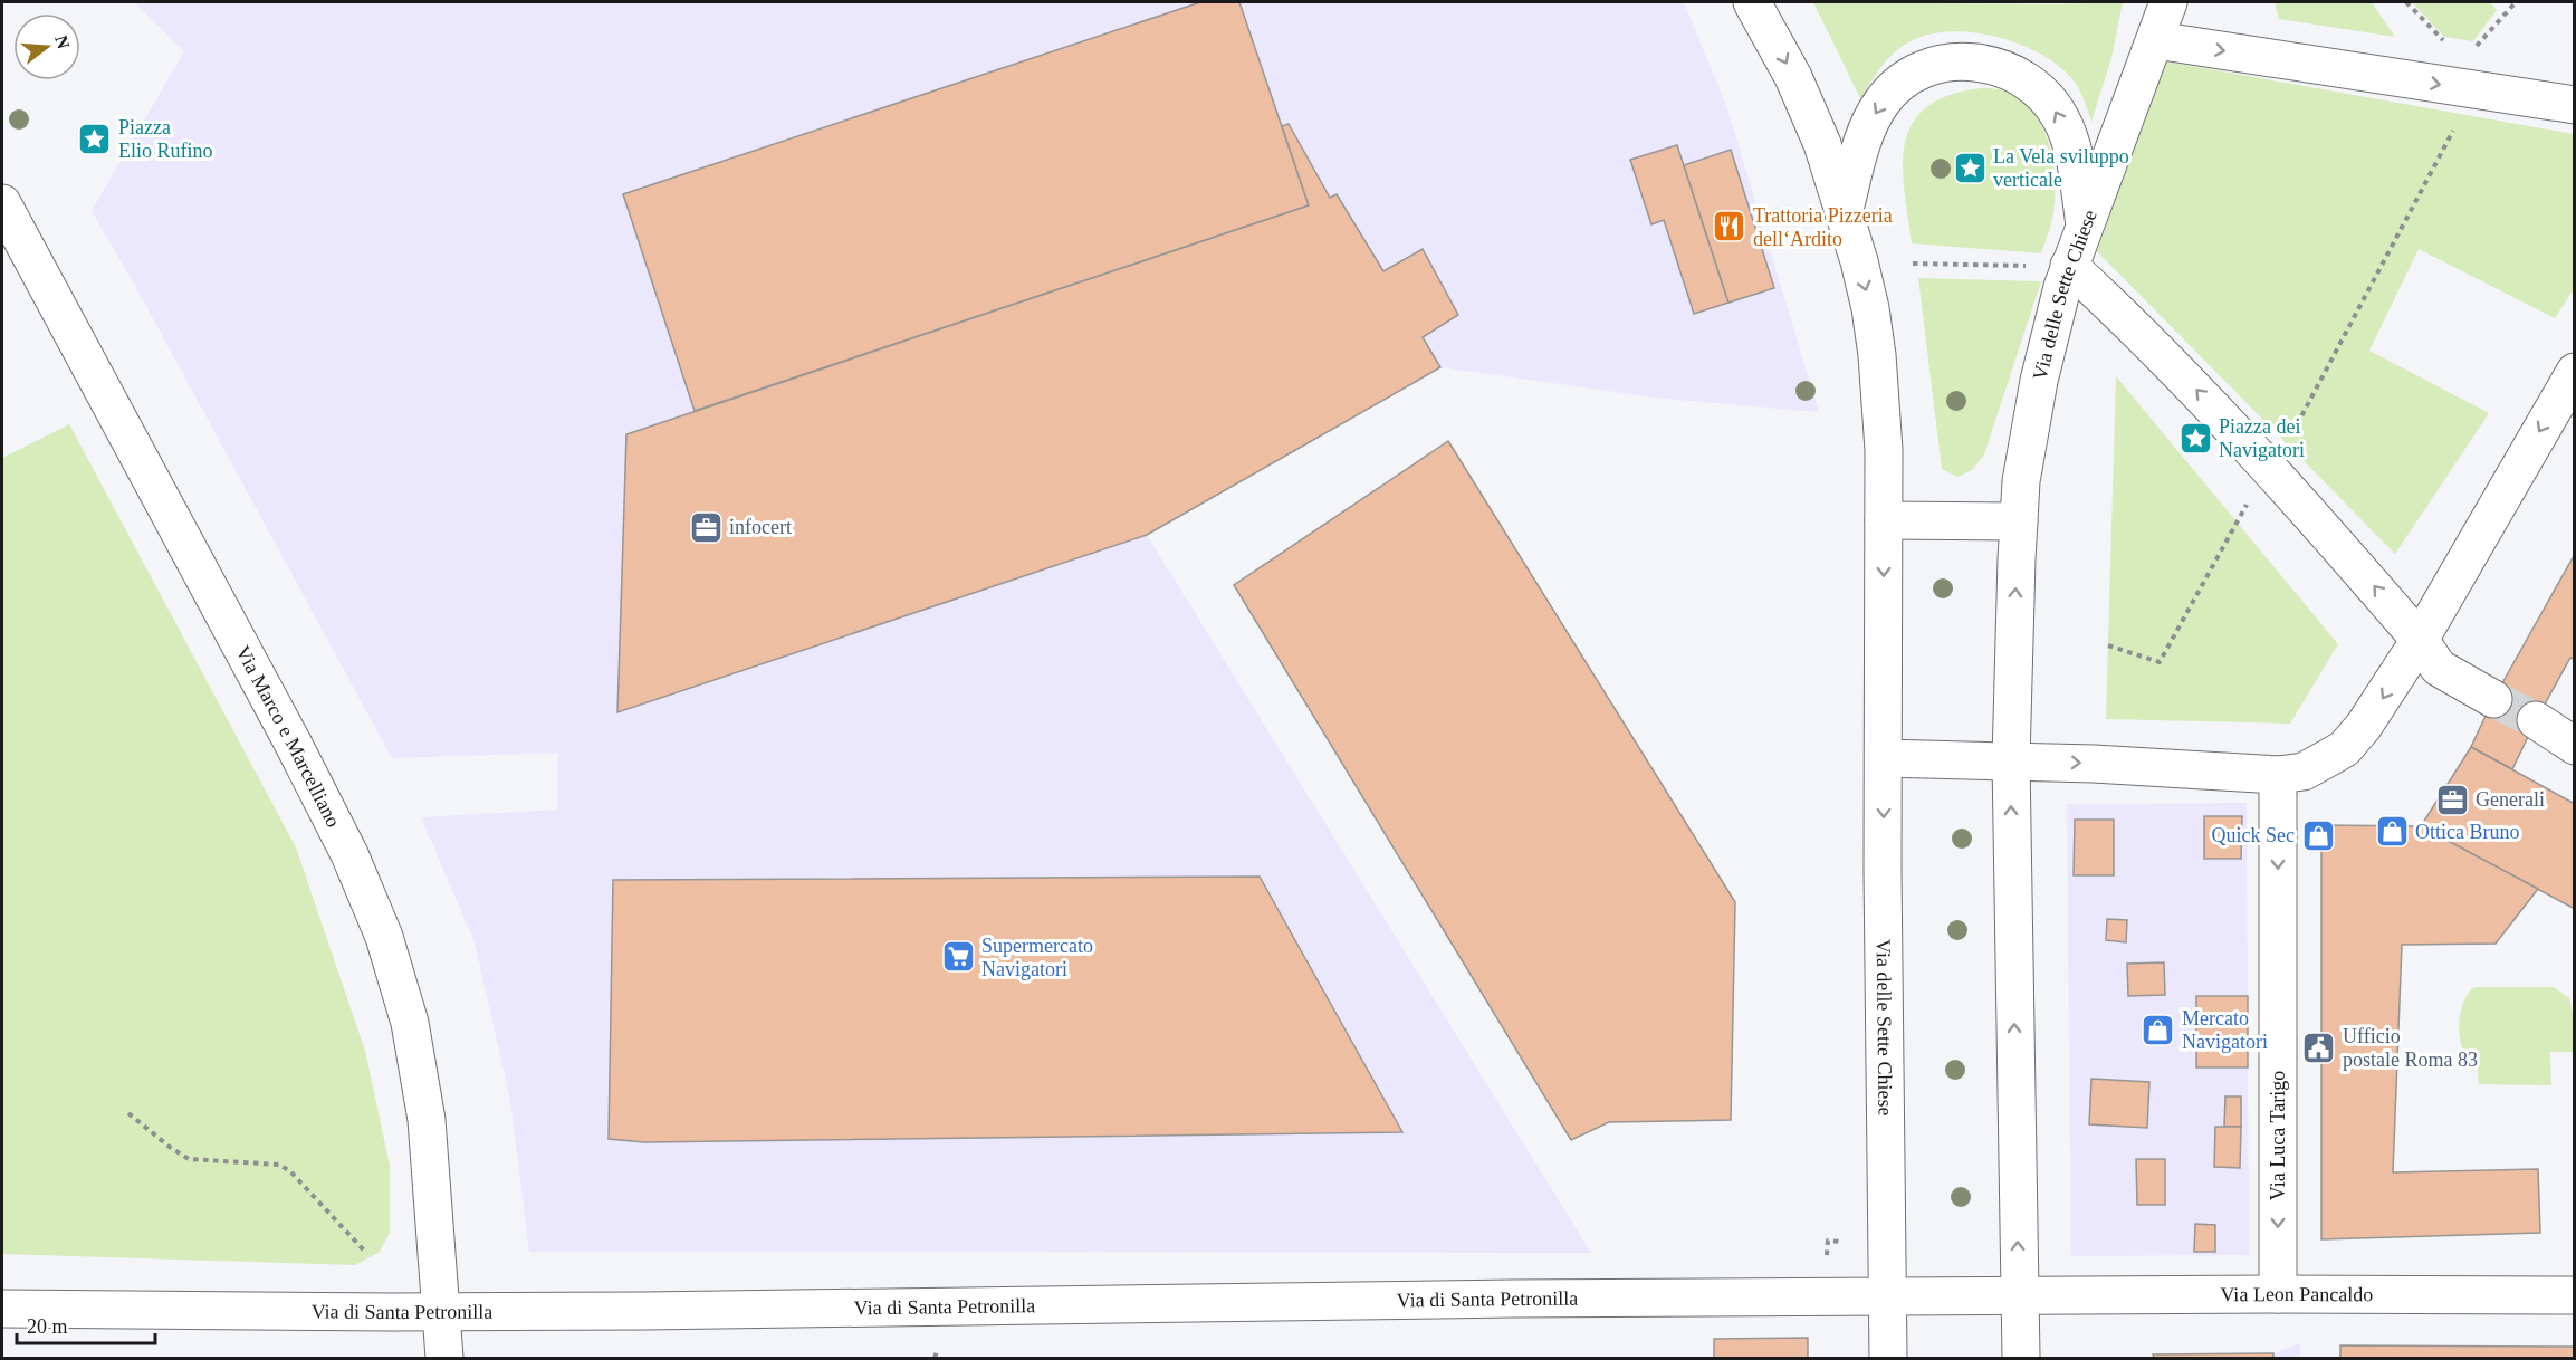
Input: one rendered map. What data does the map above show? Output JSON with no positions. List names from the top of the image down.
{
  "streets": {
    "street": [
      "Via delle Sette Chiese",
      "Via Marco e Marcelliano",
      "Via Luca Tarigo",
      "Via Leon Pancaldo",
      "Via di Santa Petronilla"
    ]
  },
  "crossings": [
    ["Via delle Sette Chiese", "Via Leon Pancaldo"],
    ["Via delle Sette Chiese", "Via di Santa Petronilla"],
    ["Via Marco e Marcelliano", "Via di Santa Petronilla"],
    ["Via Luca Tarigo", "Via Leon Pancaldo"]
  ],
  "one_way": ["Via Luca Tarigo"],
  "places": {
    "place": ["Piazza Elio Rufino", "La Vela sviluppo verticale", "Piazza dei Navigatori"],
    "restaurant": ["Trattoria Pizzeria dell‘Ardito"],
    "office": ["infocert", "Generali"],
    "shop": ["Ottica Bruno", "Quick Sec", "Mercato Navigatori"],
    "supermarket": ["Supermercato Navigatori"],
    "public building": ["Ufficio postale Roma 83"]
  },
  "scale_bar": "20 m",
  "north": "right"
}
